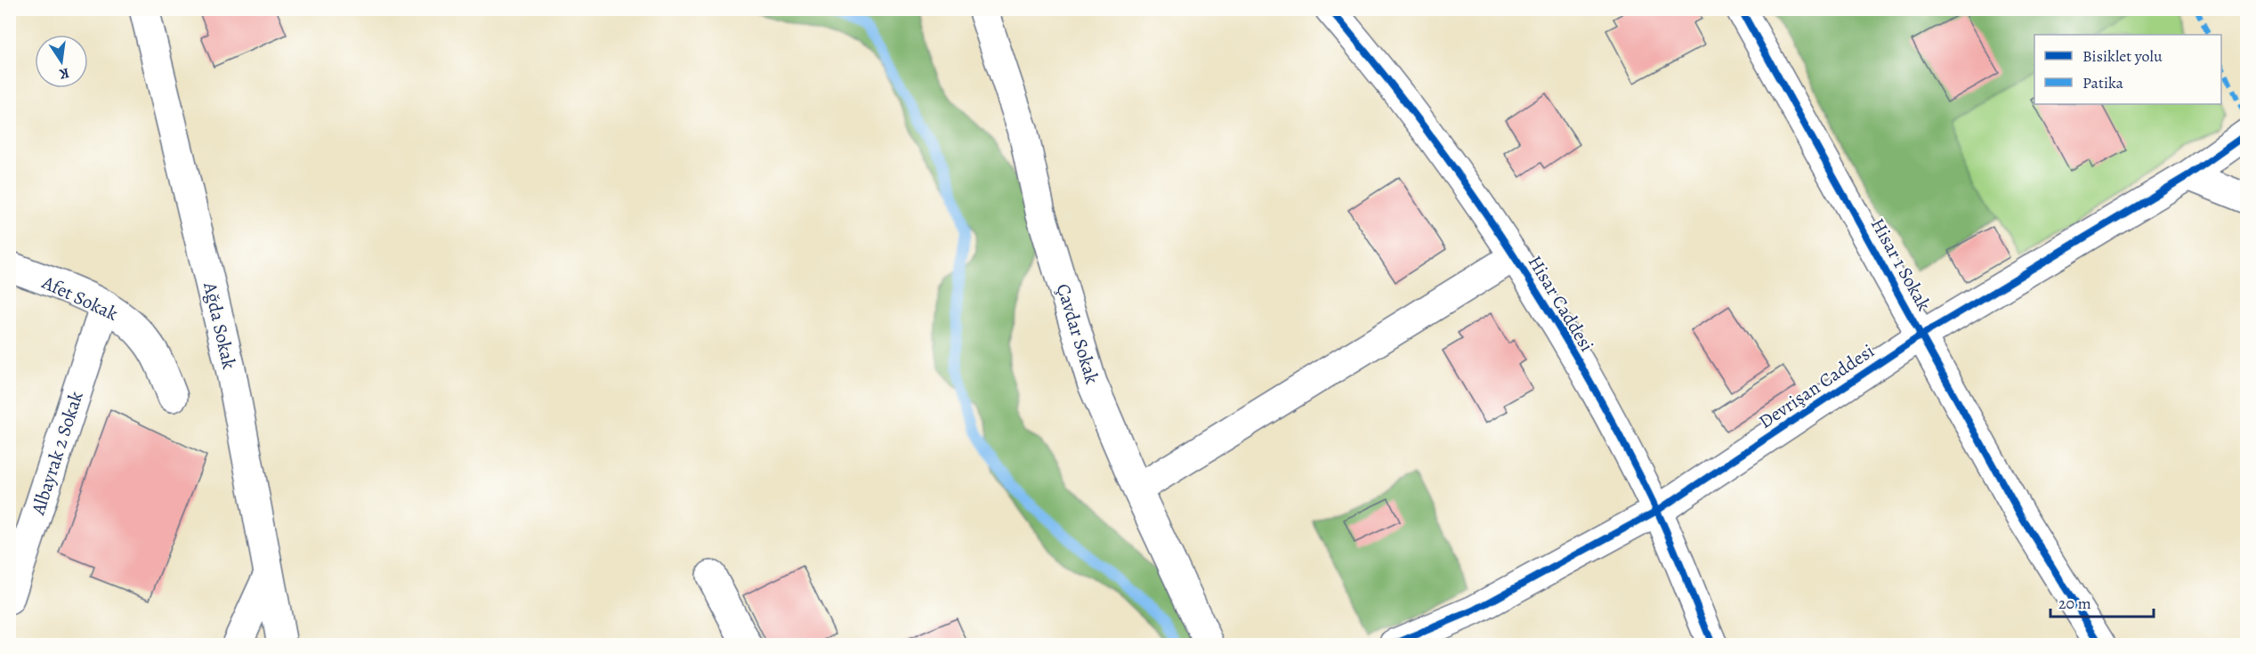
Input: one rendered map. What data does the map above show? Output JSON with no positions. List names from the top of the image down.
{
  "streets": {
    "street": [
      "Hisar 1 Sokak",
      "Afet Sokak",
      "Hisar Caddesi",
      "Ağda Sokak",
      "Çavdar Sokak",
      "Devrişan Caddesi",
      "Albayrak 2 Sokak"
    ]
  },
  "crossings": [
    ["Hisar 1 Sokak", "Devrişan Caddesi"],
    ["Afet Sokak", "Albayrak 2 Sokak"],
    ["Hisar Caddesi", "Devrişan Caddesi"]
  ],
  "legend": ["Bisiklet yolu", "Patika"],
  "scale_bar": "20 m",
  "north": "bottom"
}
